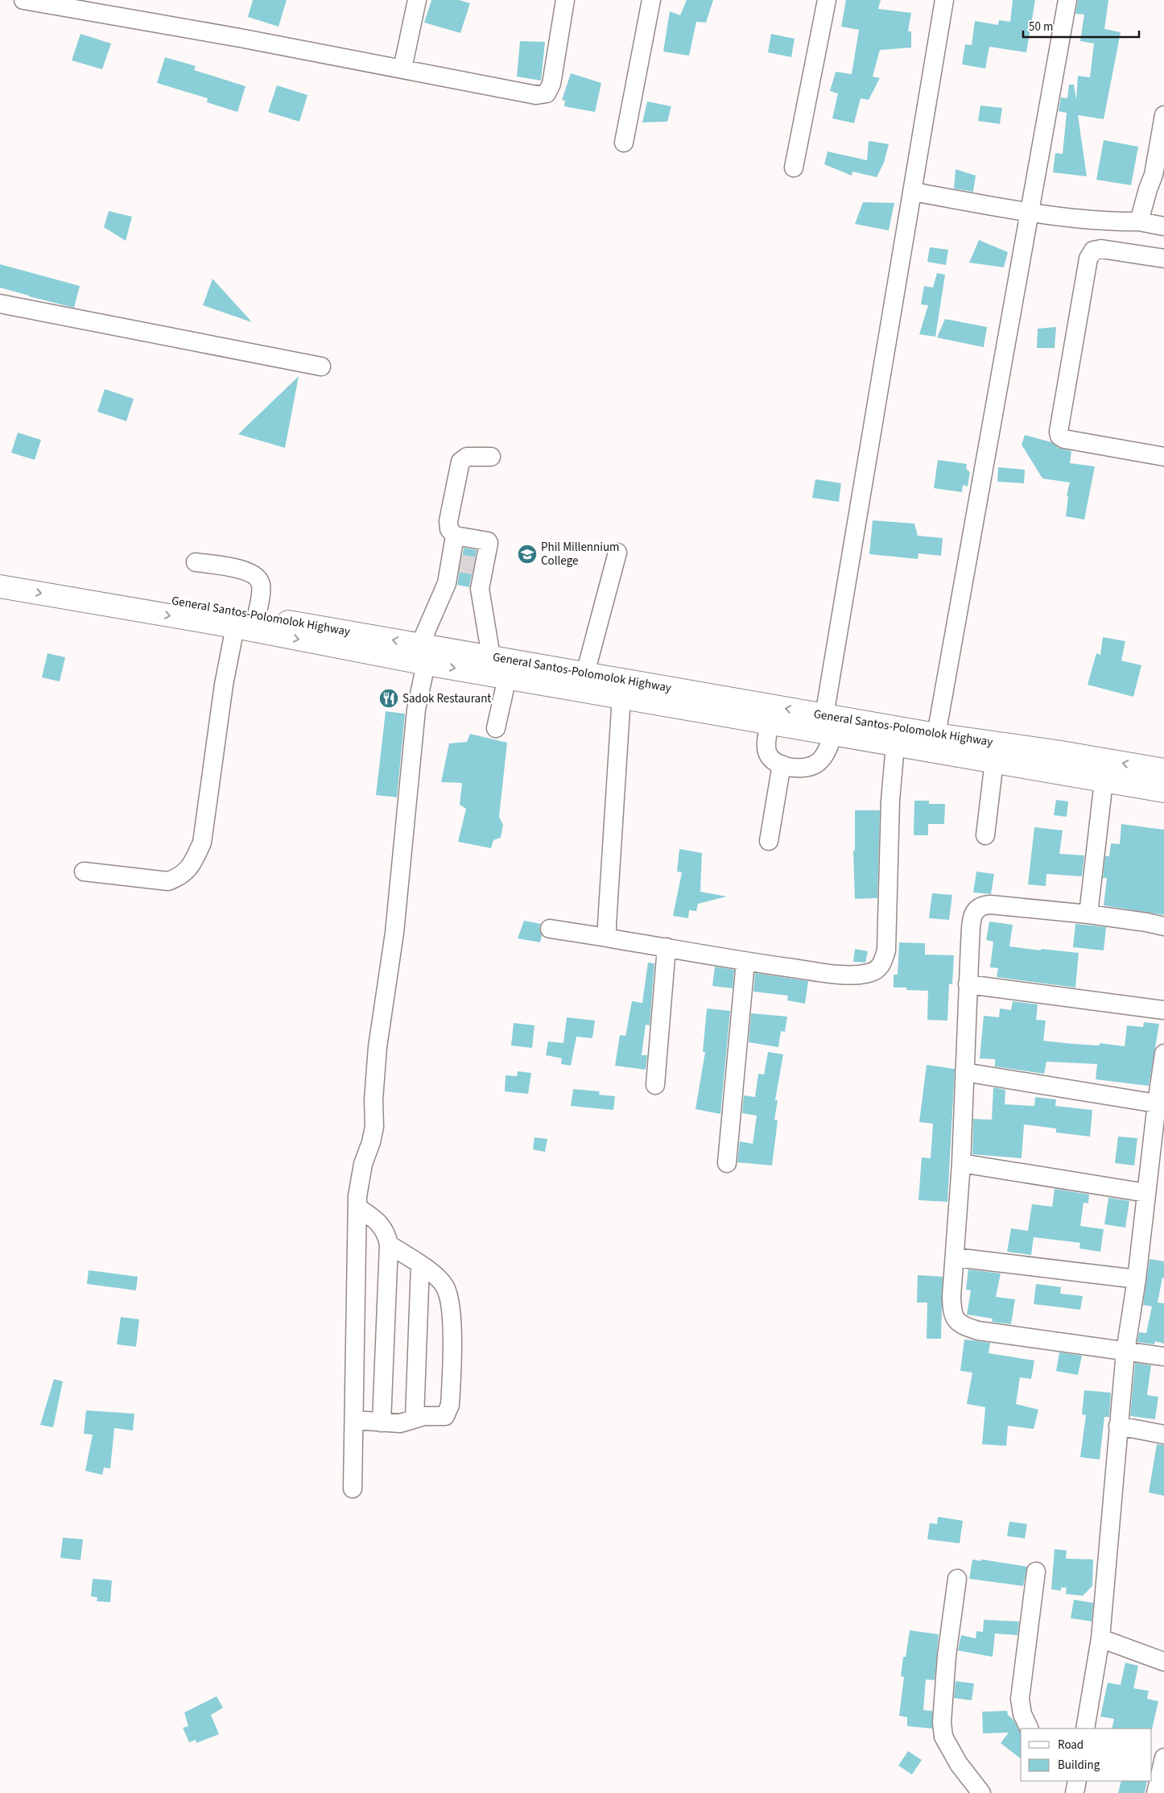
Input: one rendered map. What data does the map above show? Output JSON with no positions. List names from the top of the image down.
{
  "streets": {
    "highway": ["General Santos-Polomolok Highway"]
  },
  "places": {
    "school or university": ["Phil Millennium College"],
    "restaurant": ["Sadok Restaurant"]
  },
  "legend": ["Road", "Building"],
  "scale_bar": "50 m"
}
